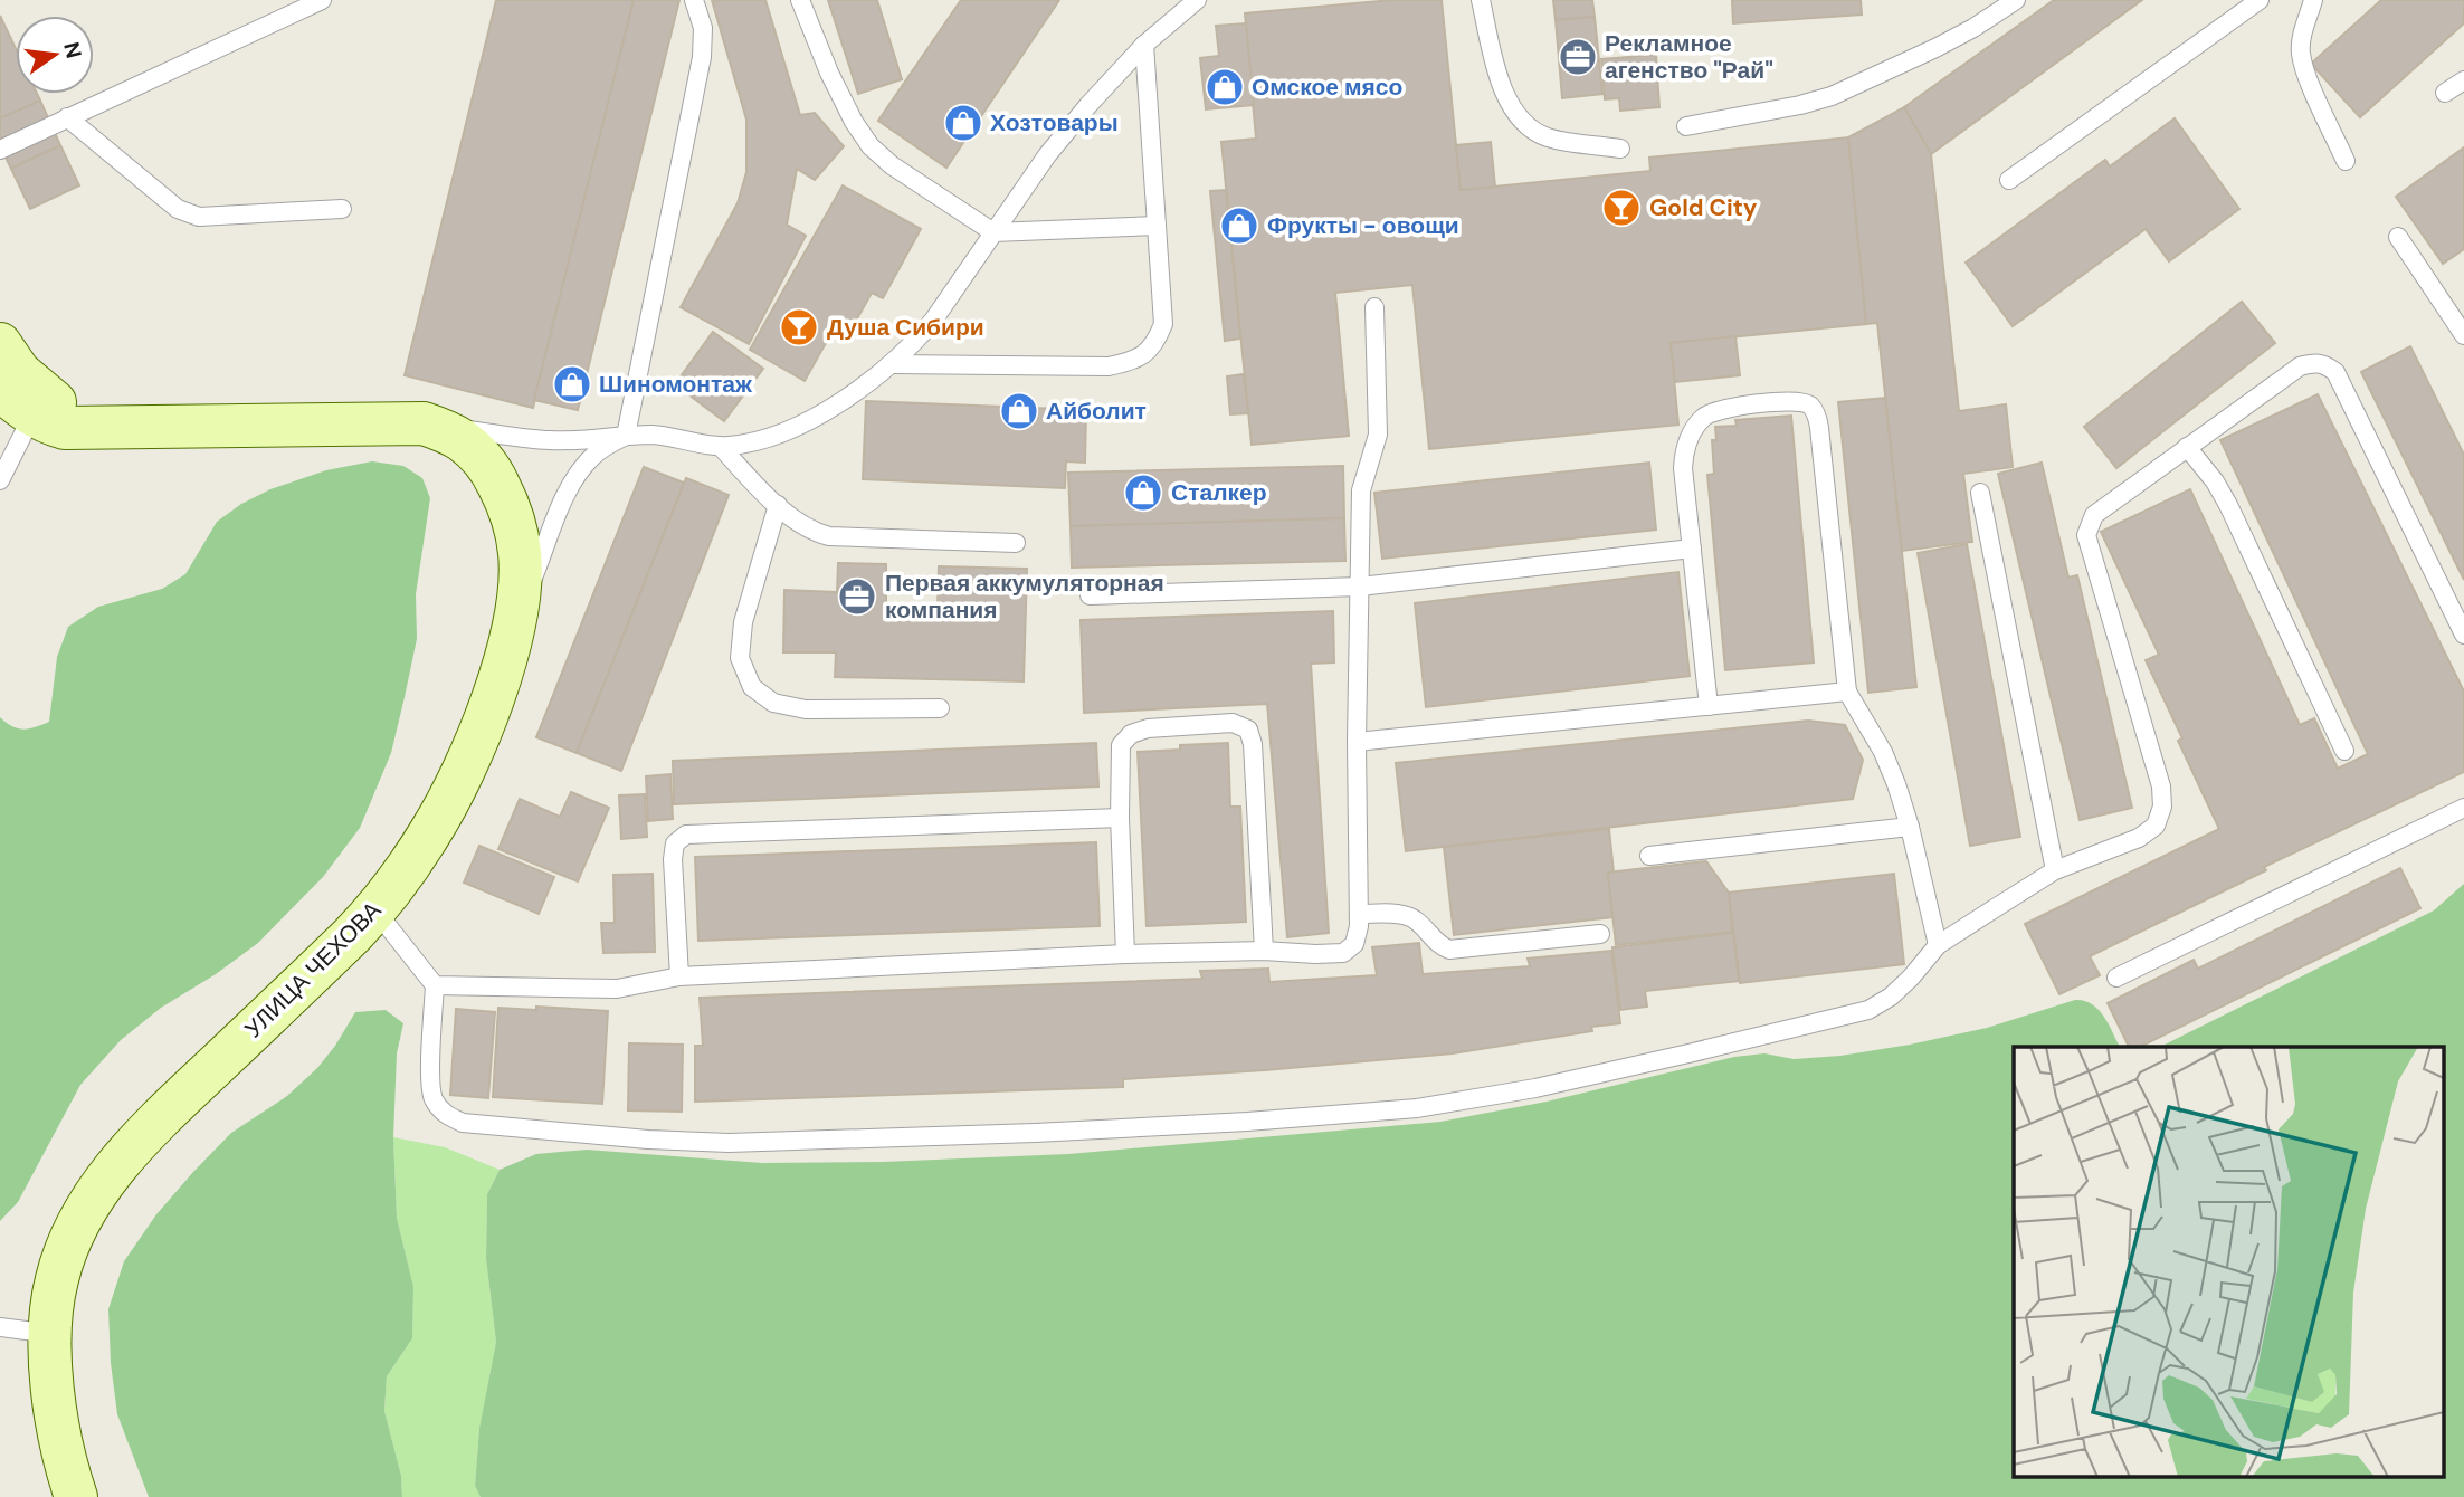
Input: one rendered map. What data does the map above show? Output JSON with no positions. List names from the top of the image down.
{
  "streets": {
    "main road": ["УЛИЦА ЧЕХОВА"]
  },
  "places": {
    "office": ["Рекламное агенство \"Рай\"", "Первая аккумуляторная компания"],
    "shop": [
      "Омское мясо",
      "Хозтовары",
      "Фрукты - овощи",
      "Шиномонтаж",
      "Айболит",
      "Сталкер"
    ],
    "bar": ["Gold City", "Душа Сибири"]
  },
  "north": "right"
}
